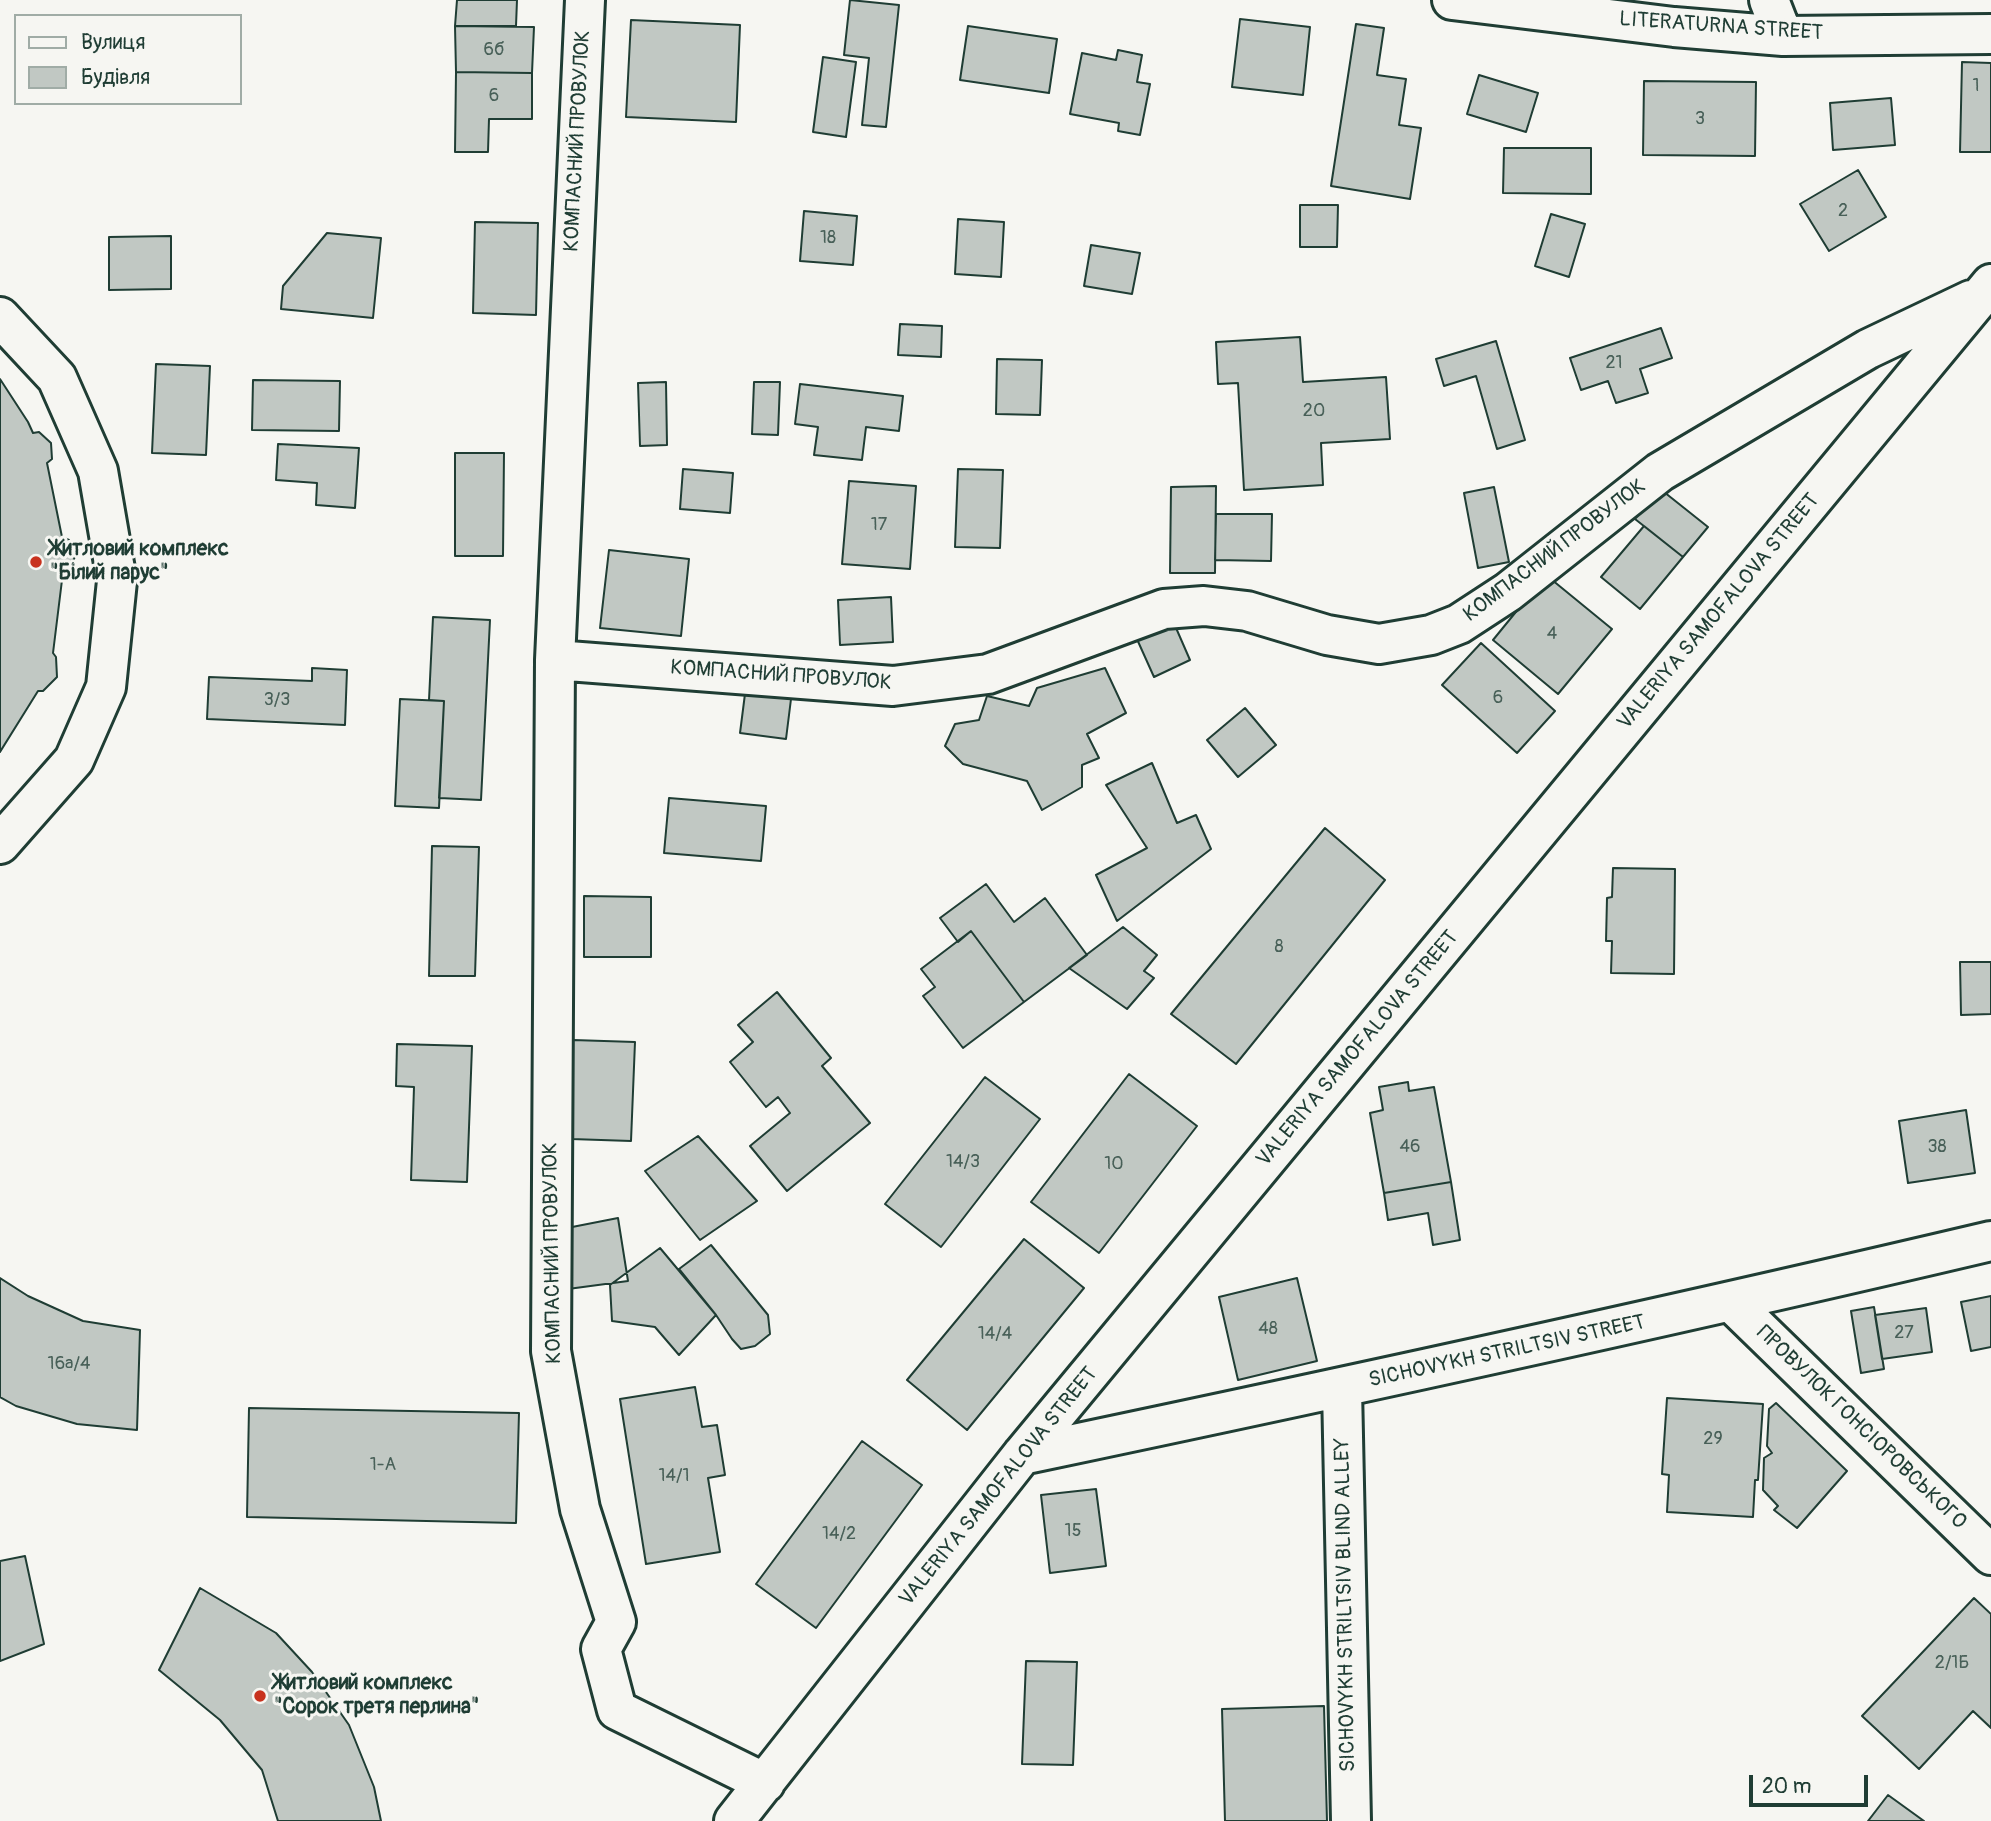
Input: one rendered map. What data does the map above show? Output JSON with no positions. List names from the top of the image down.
{
  "streets": {
    "street": [
      "LITERATURNA STREET",
      "КОМПАСНИЙ ПРОВУЛОК",
      "VALERIYA SAMOFALOVA STREET",
      "SICHOVYKH STRILTSIV STREET",
      "ПРОВУЛОК ГОНСІОРОВСЬКОГО",
      "SICHOVYKH STRILTSIV BLIND ALLEY"
    ]
  },
  "crossings": [
    ["КОМПАСНИЙ ПРОВУЛОК", "VALERIYA SAMOFALOVA STREET"],
    ["VALERIYA SAMOFALOVA STREET", "SICHOVYKH STRILTSIV STREET"],
    ["SICHOVYKH STRILTSIV STREET", "ПРОВУЛОК ГОНСІОРОВСЬКОГО"],
    ["SICHOVYKH STRILTSIV STREET", "SICHOVYKH STRILTSIV BLIND ALLEY"]
  ],
  "places": ["Житловий комплекс \"Білий парус\"", "Житловий комплекс \"Сорок третя перлина\""],
  "house_numbers": [
    "6б",
    "1",
    "6",
    "3",
    "2",
    "18",
    "21",
    "20",
    "17",
    "4",
    "6",
    "3/3",
    "8",
    "46",
    "38",
    "14/3",
    "10",
    "48",
    "27",
    "14/4",
    "16а/4",
    "29",
    "1-А",
    "14/1",
    "15",
    "14/2",
    "2/1Б"
  ],
  "legend": ["Вулиця", "Будівля"],
  "scale_bar": "20 m"
}
